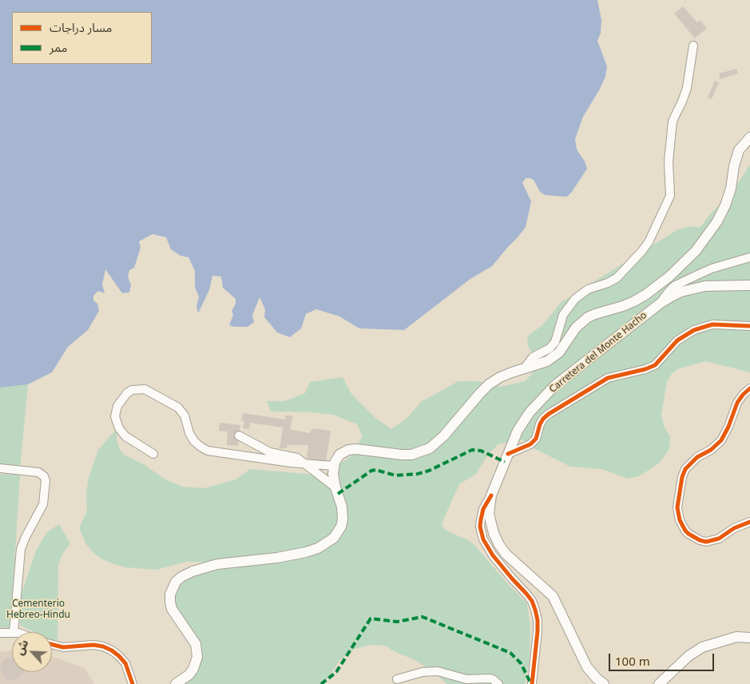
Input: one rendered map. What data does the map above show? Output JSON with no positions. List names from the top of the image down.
{
  "streets": {
    "main road": ["Carretera del Monte Hacho"]
  },
  "parks": ["Cementerio Hebreo-Hindu"],
  "legend": ["مسار دراجات", "ممر"],
  "scale_bar": "100 m",
  "north": "top left"
}
